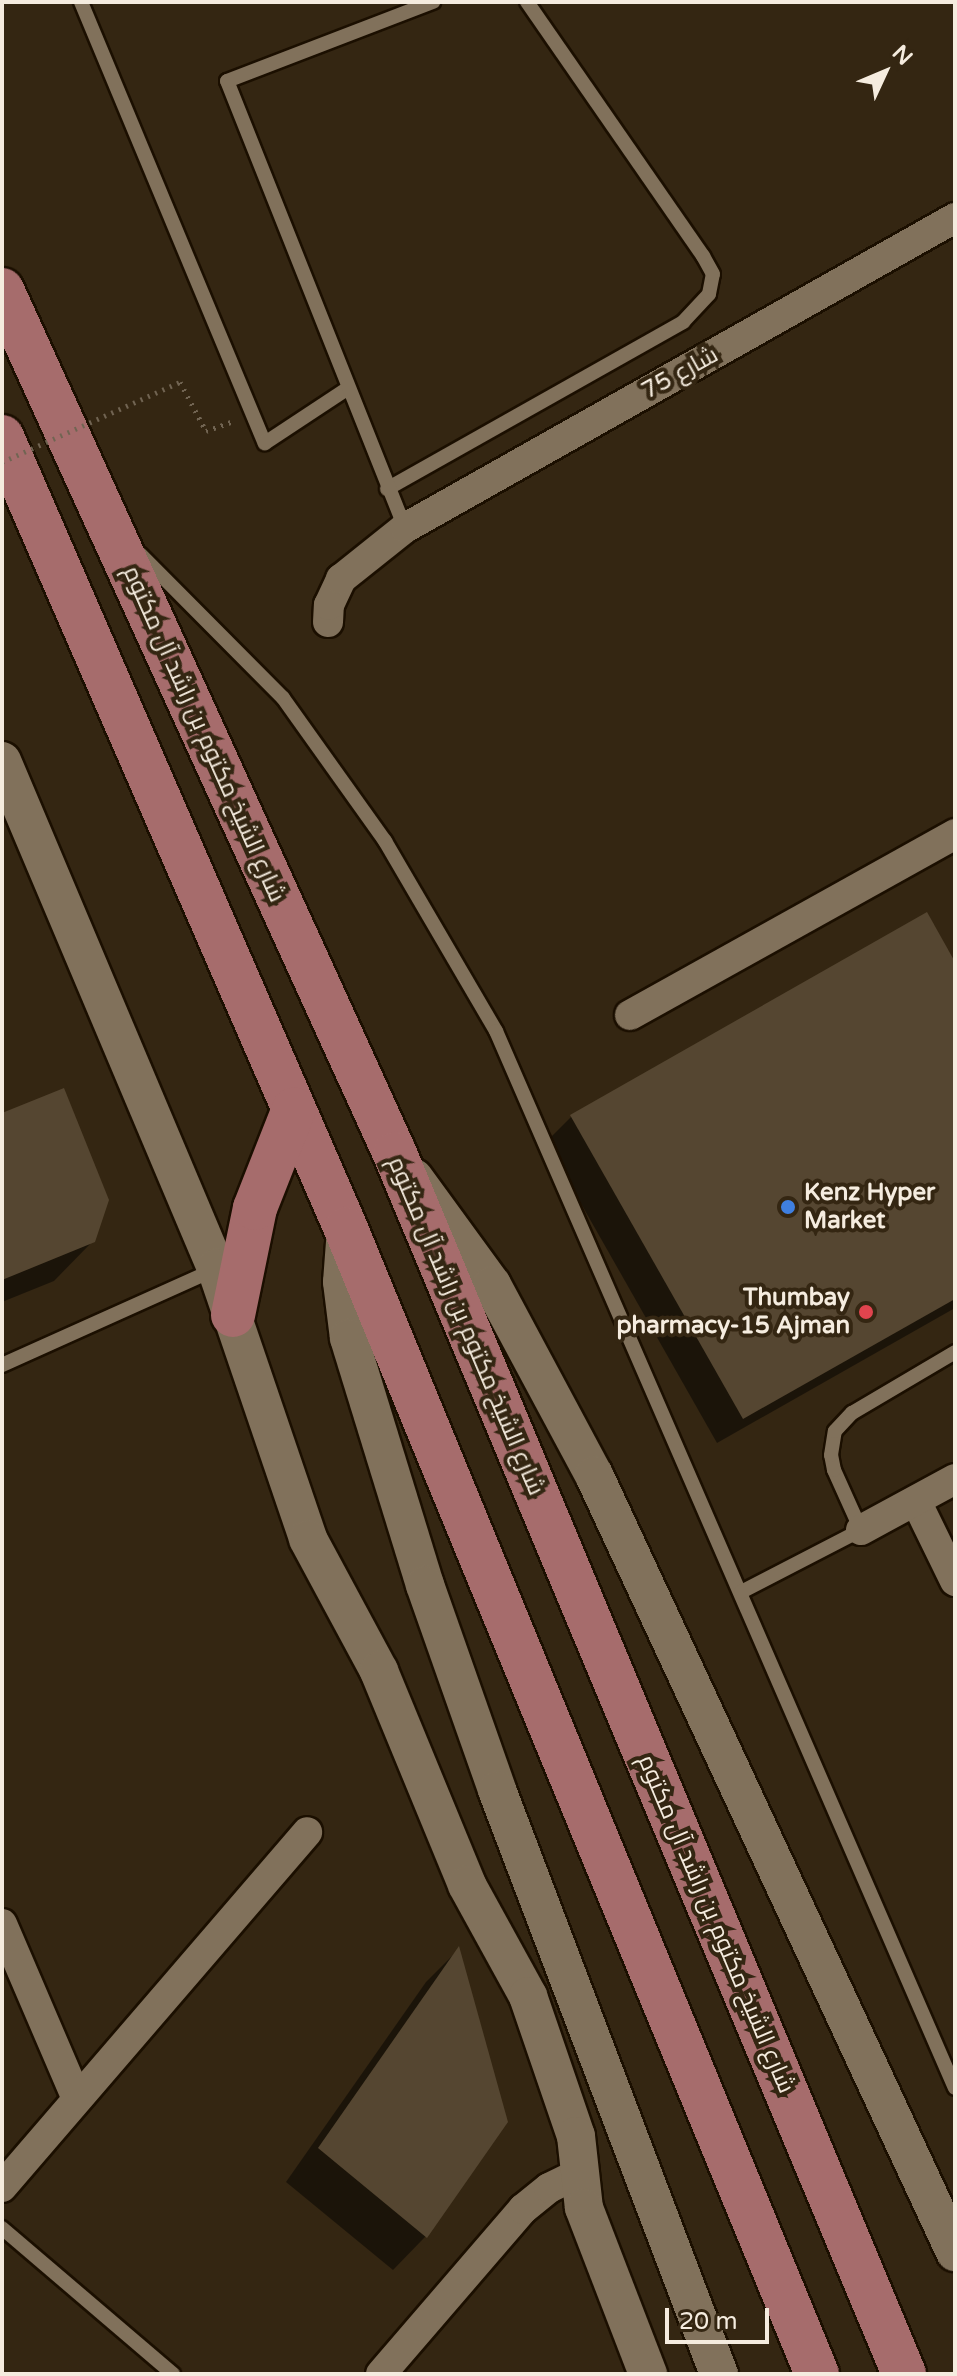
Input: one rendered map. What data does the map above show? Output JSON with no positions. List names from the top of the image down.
{
  "streets": {
    "main road": ["شارع الشيخ مكتوم بن راشد آل مكتوم"],
    "street": ["شارع 75"]
  },
  "places": ["Kenz Hyper Market", "Thumbay pharmacy-15 Ajman"],
  "scale_bar": "20 m",
  "north": "top right"
}
